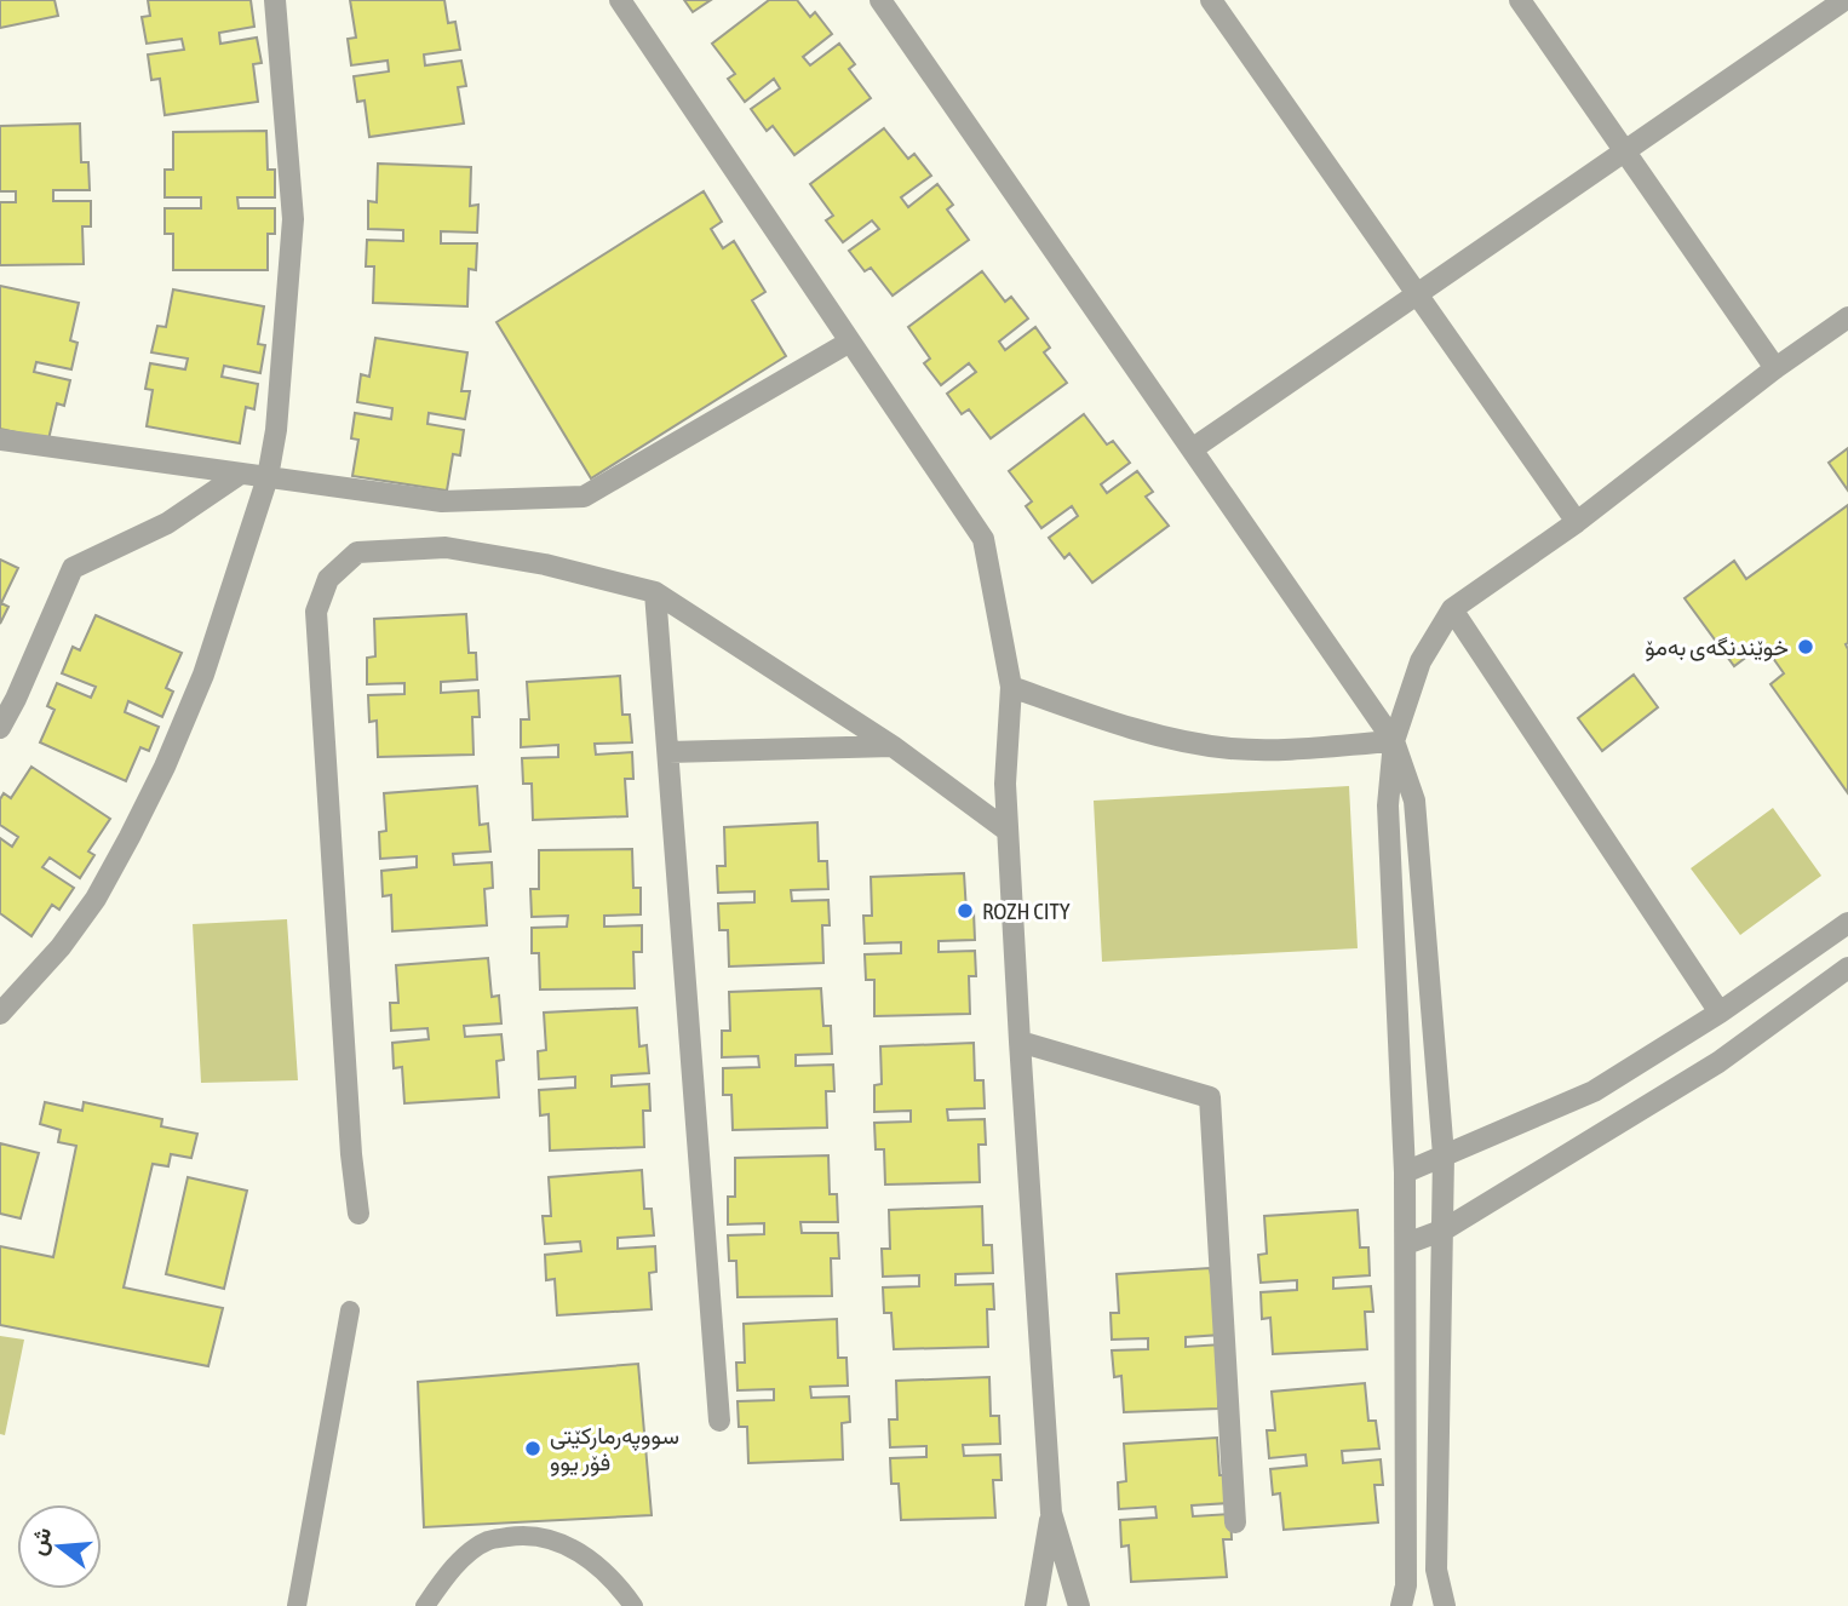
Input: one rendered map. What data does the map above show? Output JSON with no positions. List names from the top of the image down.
{
  "places": ["خوێندنگەی بەمۆ", "ROZH CITY", "سووپەرمارکێتی فۆر یوو"],
  "north": "left"
}
